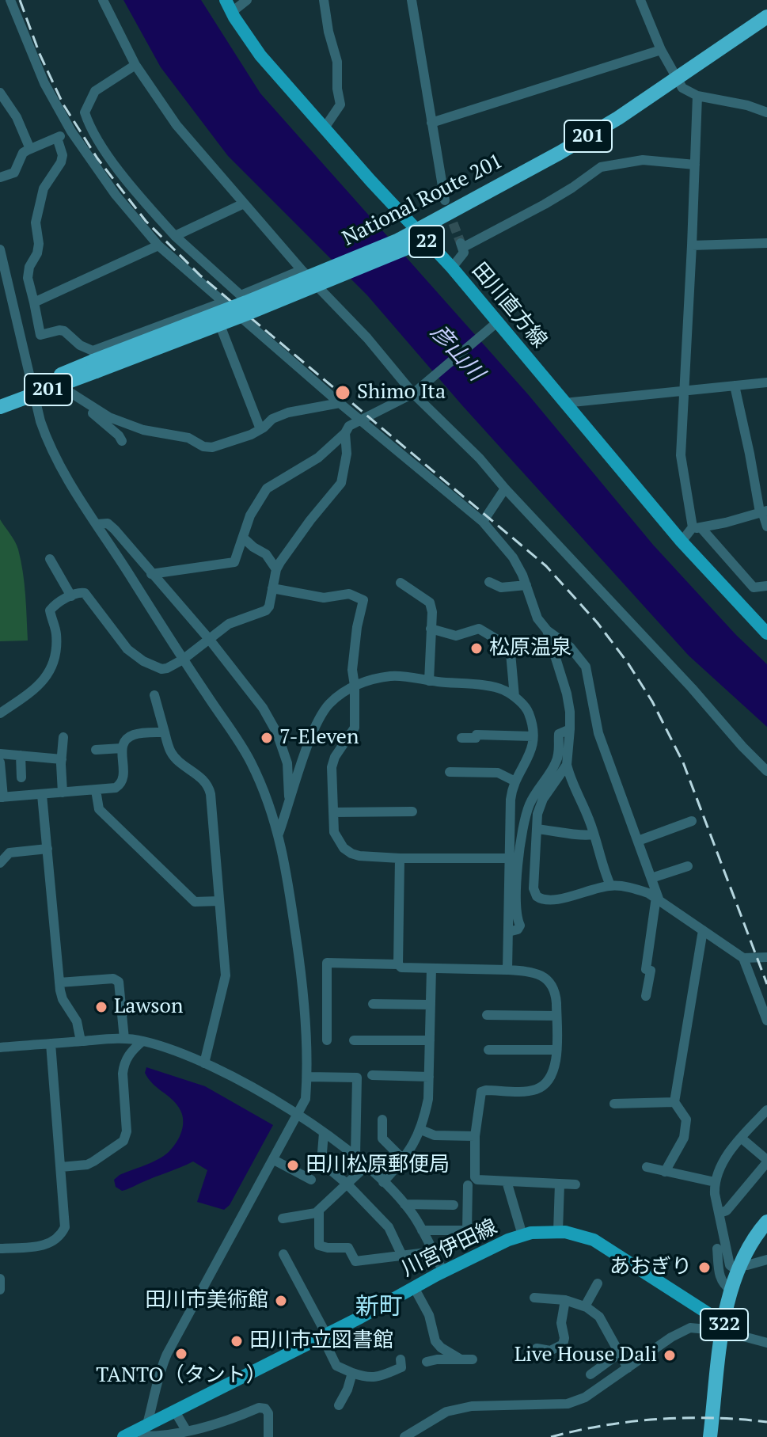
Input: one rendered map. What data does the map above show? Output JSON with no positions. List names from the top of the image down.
{
  "streets": {
    "highway": ["201", "National Route 201", "322"],
    "main road": ["22", "田川直方線", "川宮伊田線"]
  },
  "crossings": [
    ["National Route 201", "田川直方線"],
    ["川宮伊田線", "322"]
  ],
  "districts": ["新町"],
  "water": ["彦山川"],
  "places": [
    "Shimo Ita",
    "松原温泉",
    "7-Eleven",
    "Lawson",
    "田川松原郵便局",
    "あおぎり",
    "田川市美術館",
    "田川市立図書館",
    "TANTO（タント）",
    "Live House Dali"
  ]
}
